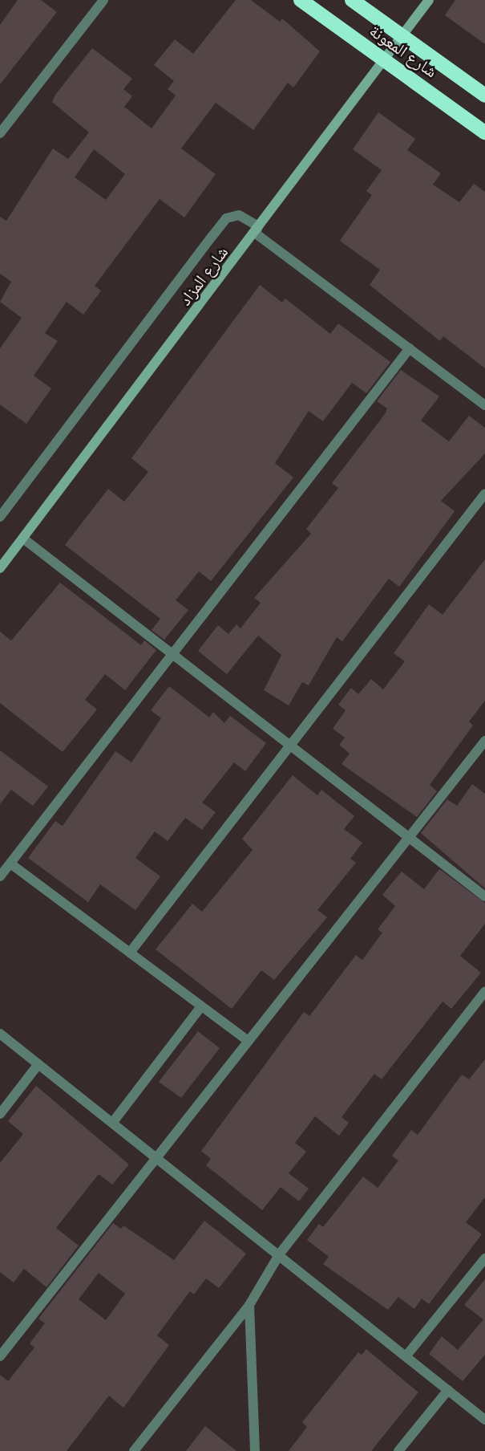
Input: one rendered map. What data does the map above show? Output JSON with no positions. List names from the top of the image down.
{
  "streets": {
    "highway": ["شارع المعونة"],
    "street": ["شارع المزاد"]
  },
  "crossings": [
    ["شارع المعونة", "شارع المزاد"]
  ]
}
